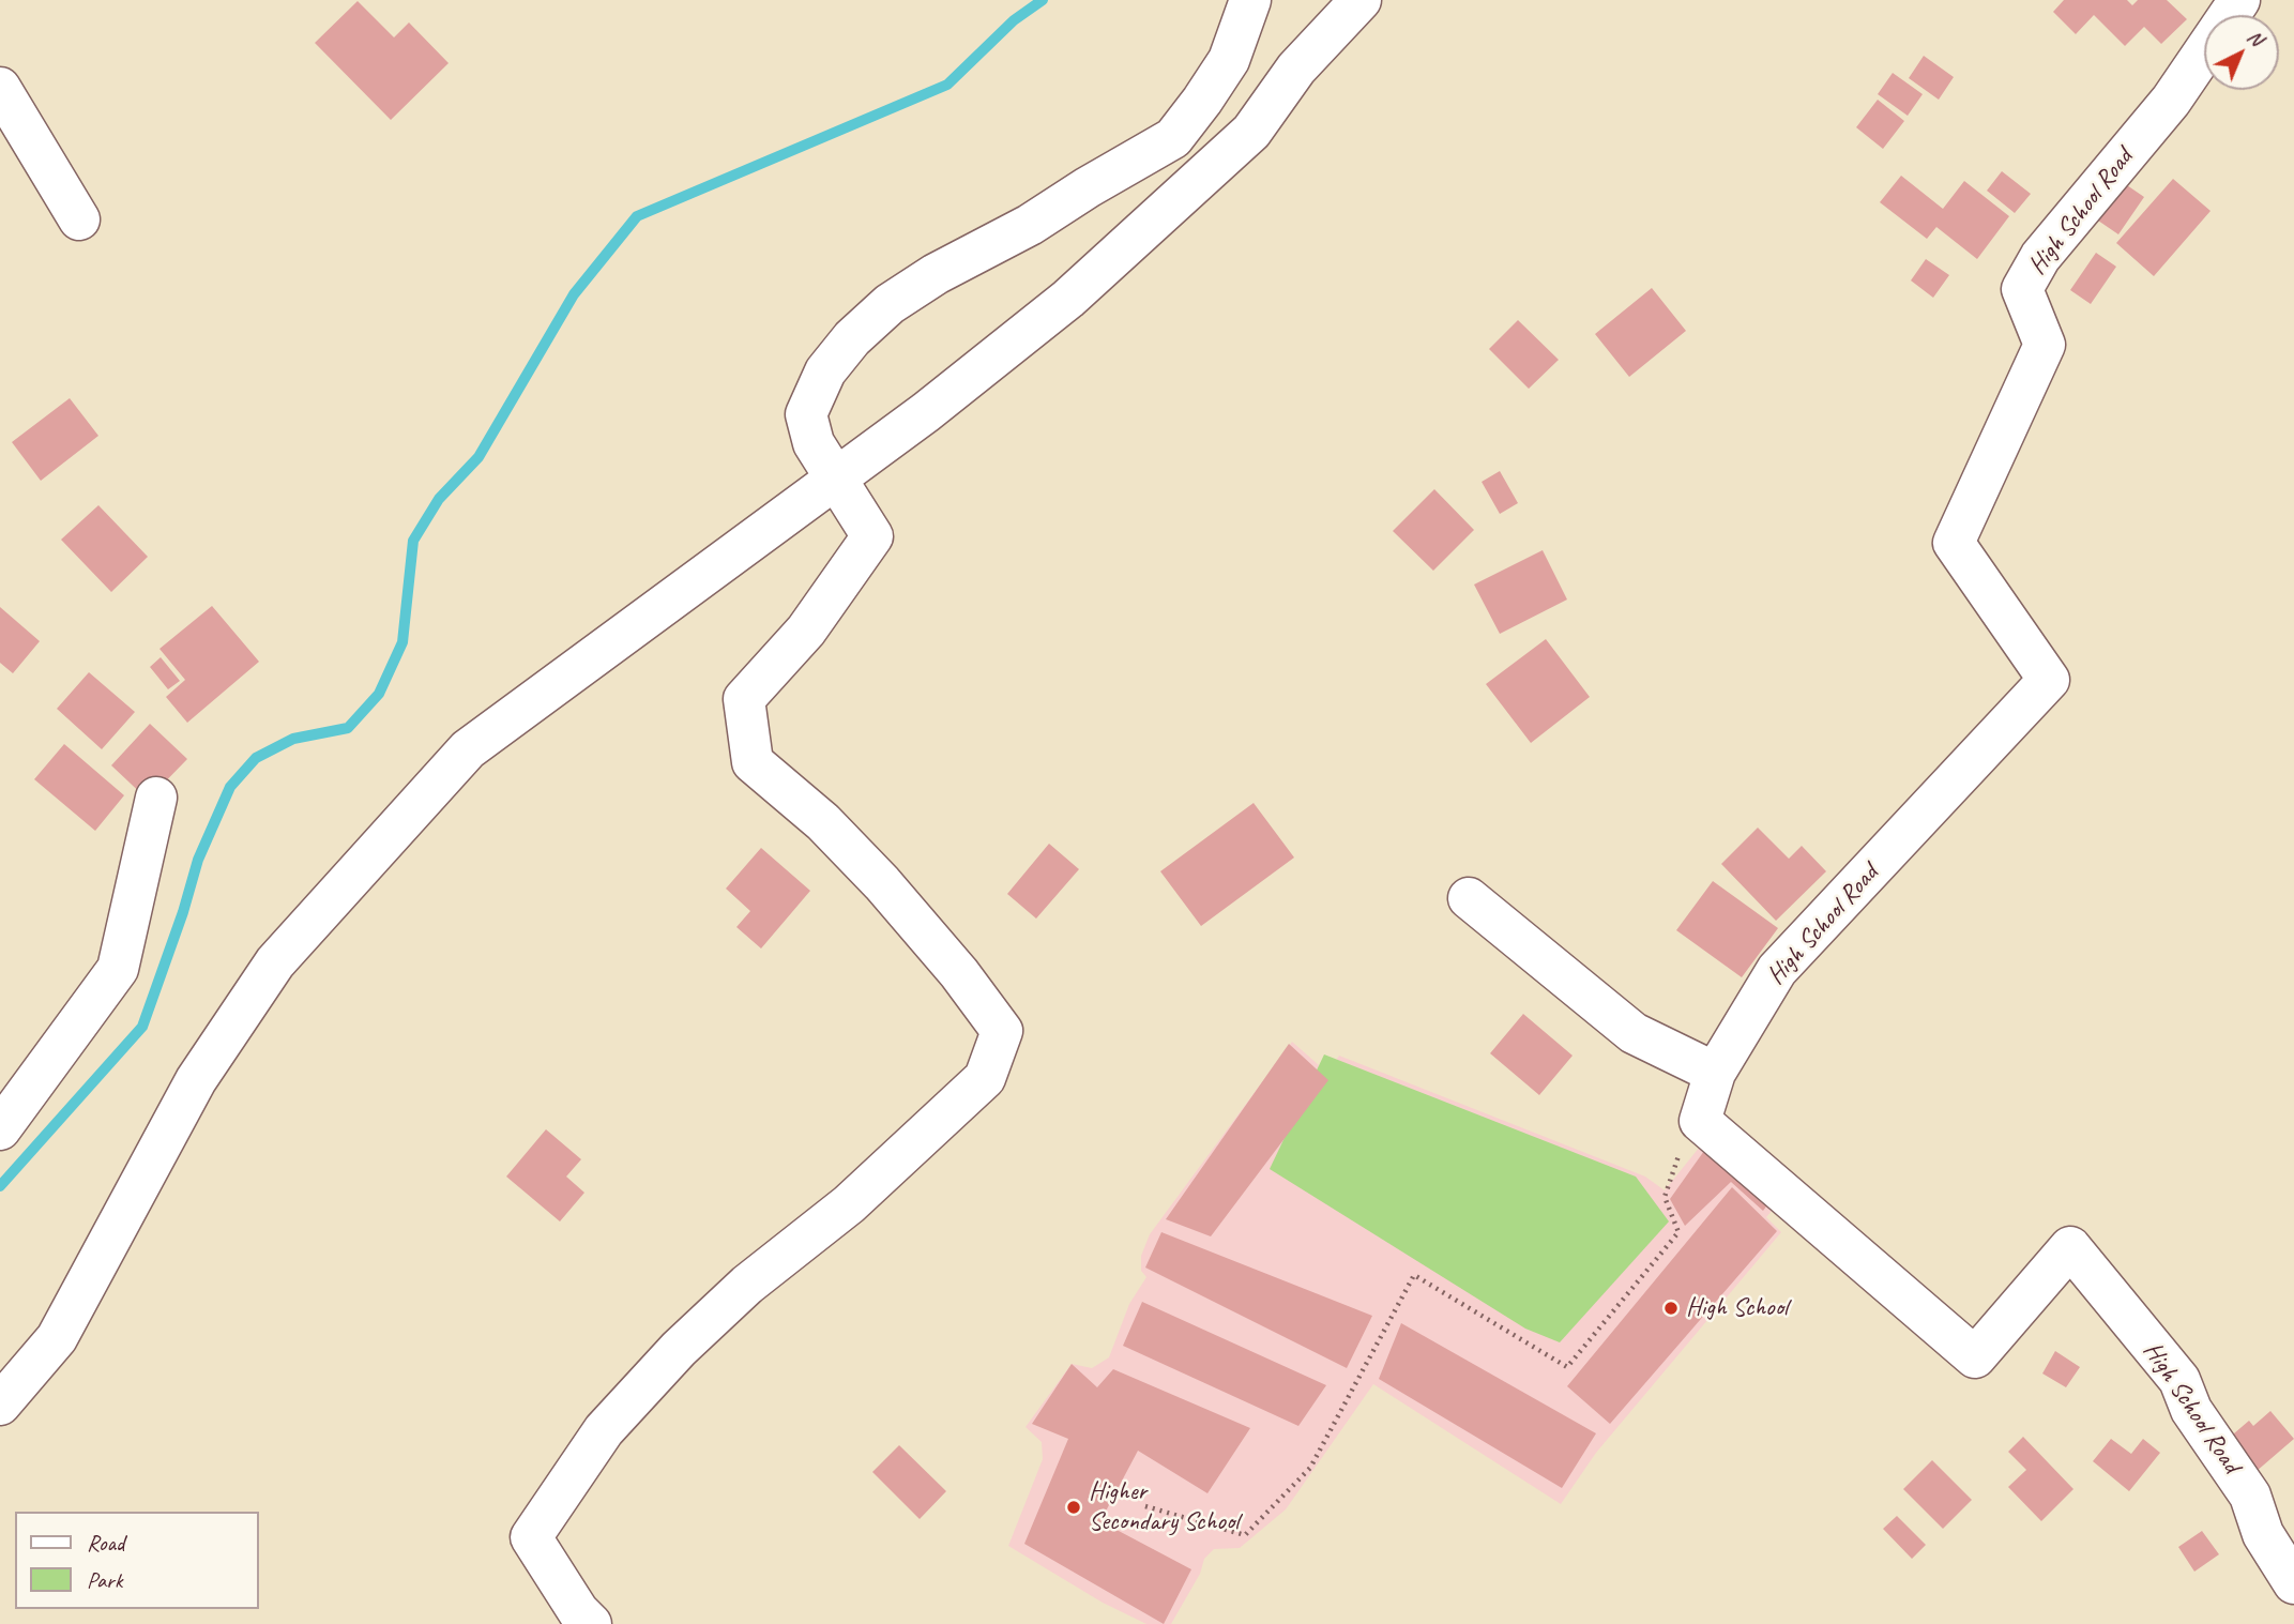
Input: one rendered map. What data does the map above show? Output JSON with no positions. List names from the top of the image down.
{
  "streets": {
    "street": ["High School Road"]
  },
  "places": ["High School", "Higher Secondary School"],
  "legend": ["Road", "Park"],
  "north": "top right"
}
